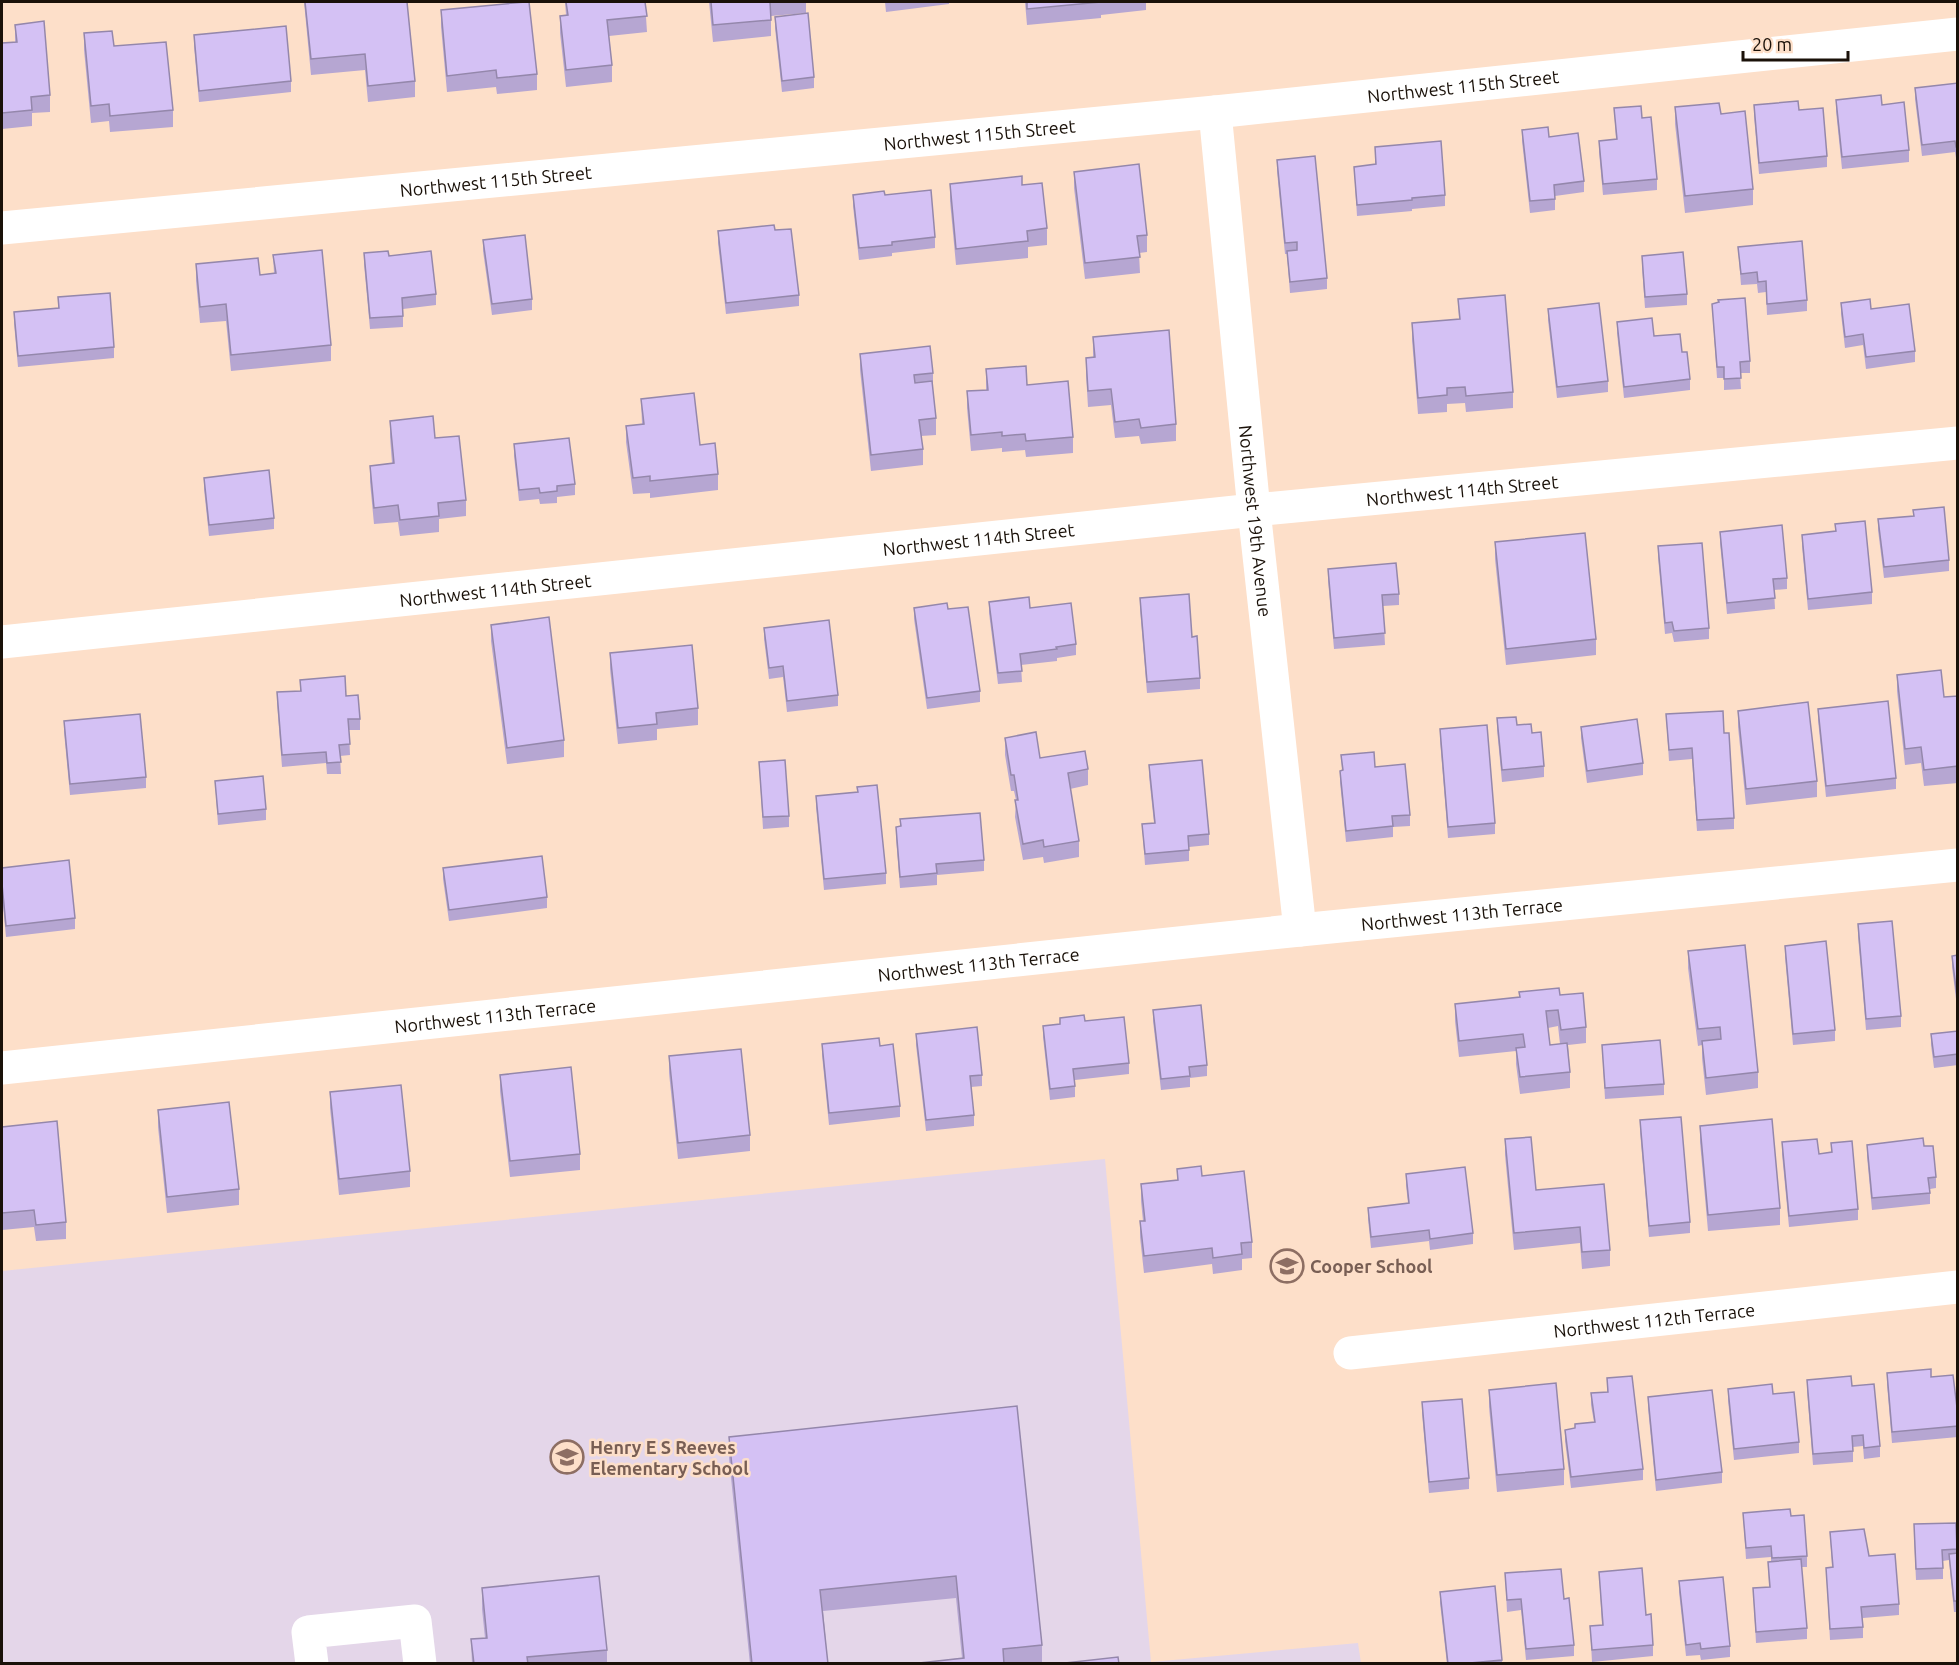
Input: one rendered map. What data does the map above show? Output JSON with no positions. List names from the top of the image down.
{
  "streets": {
    "street": [
      "Northwest 115th Street",
      "Northwest 114th Street",
      "Northwest 19th Avenue",
      "Northwest 113th Terrace",
      "Northwest 112th Terrace"
    ]
  },
  "crossings": [
    ["Northwest 115th Street", "Northwest 19th Avenue"],
    ["Northwest 114th Street", "Northwest 19th Avenue"],
    ["Northwest 19th Avenue", "Northwest 113th Terrace"]
  ],
  "places": {
    "school or university": ["Cooper School", "Henry E S Reeves Elementary School"]
  },
  "scale_bar": "20 m"
}
